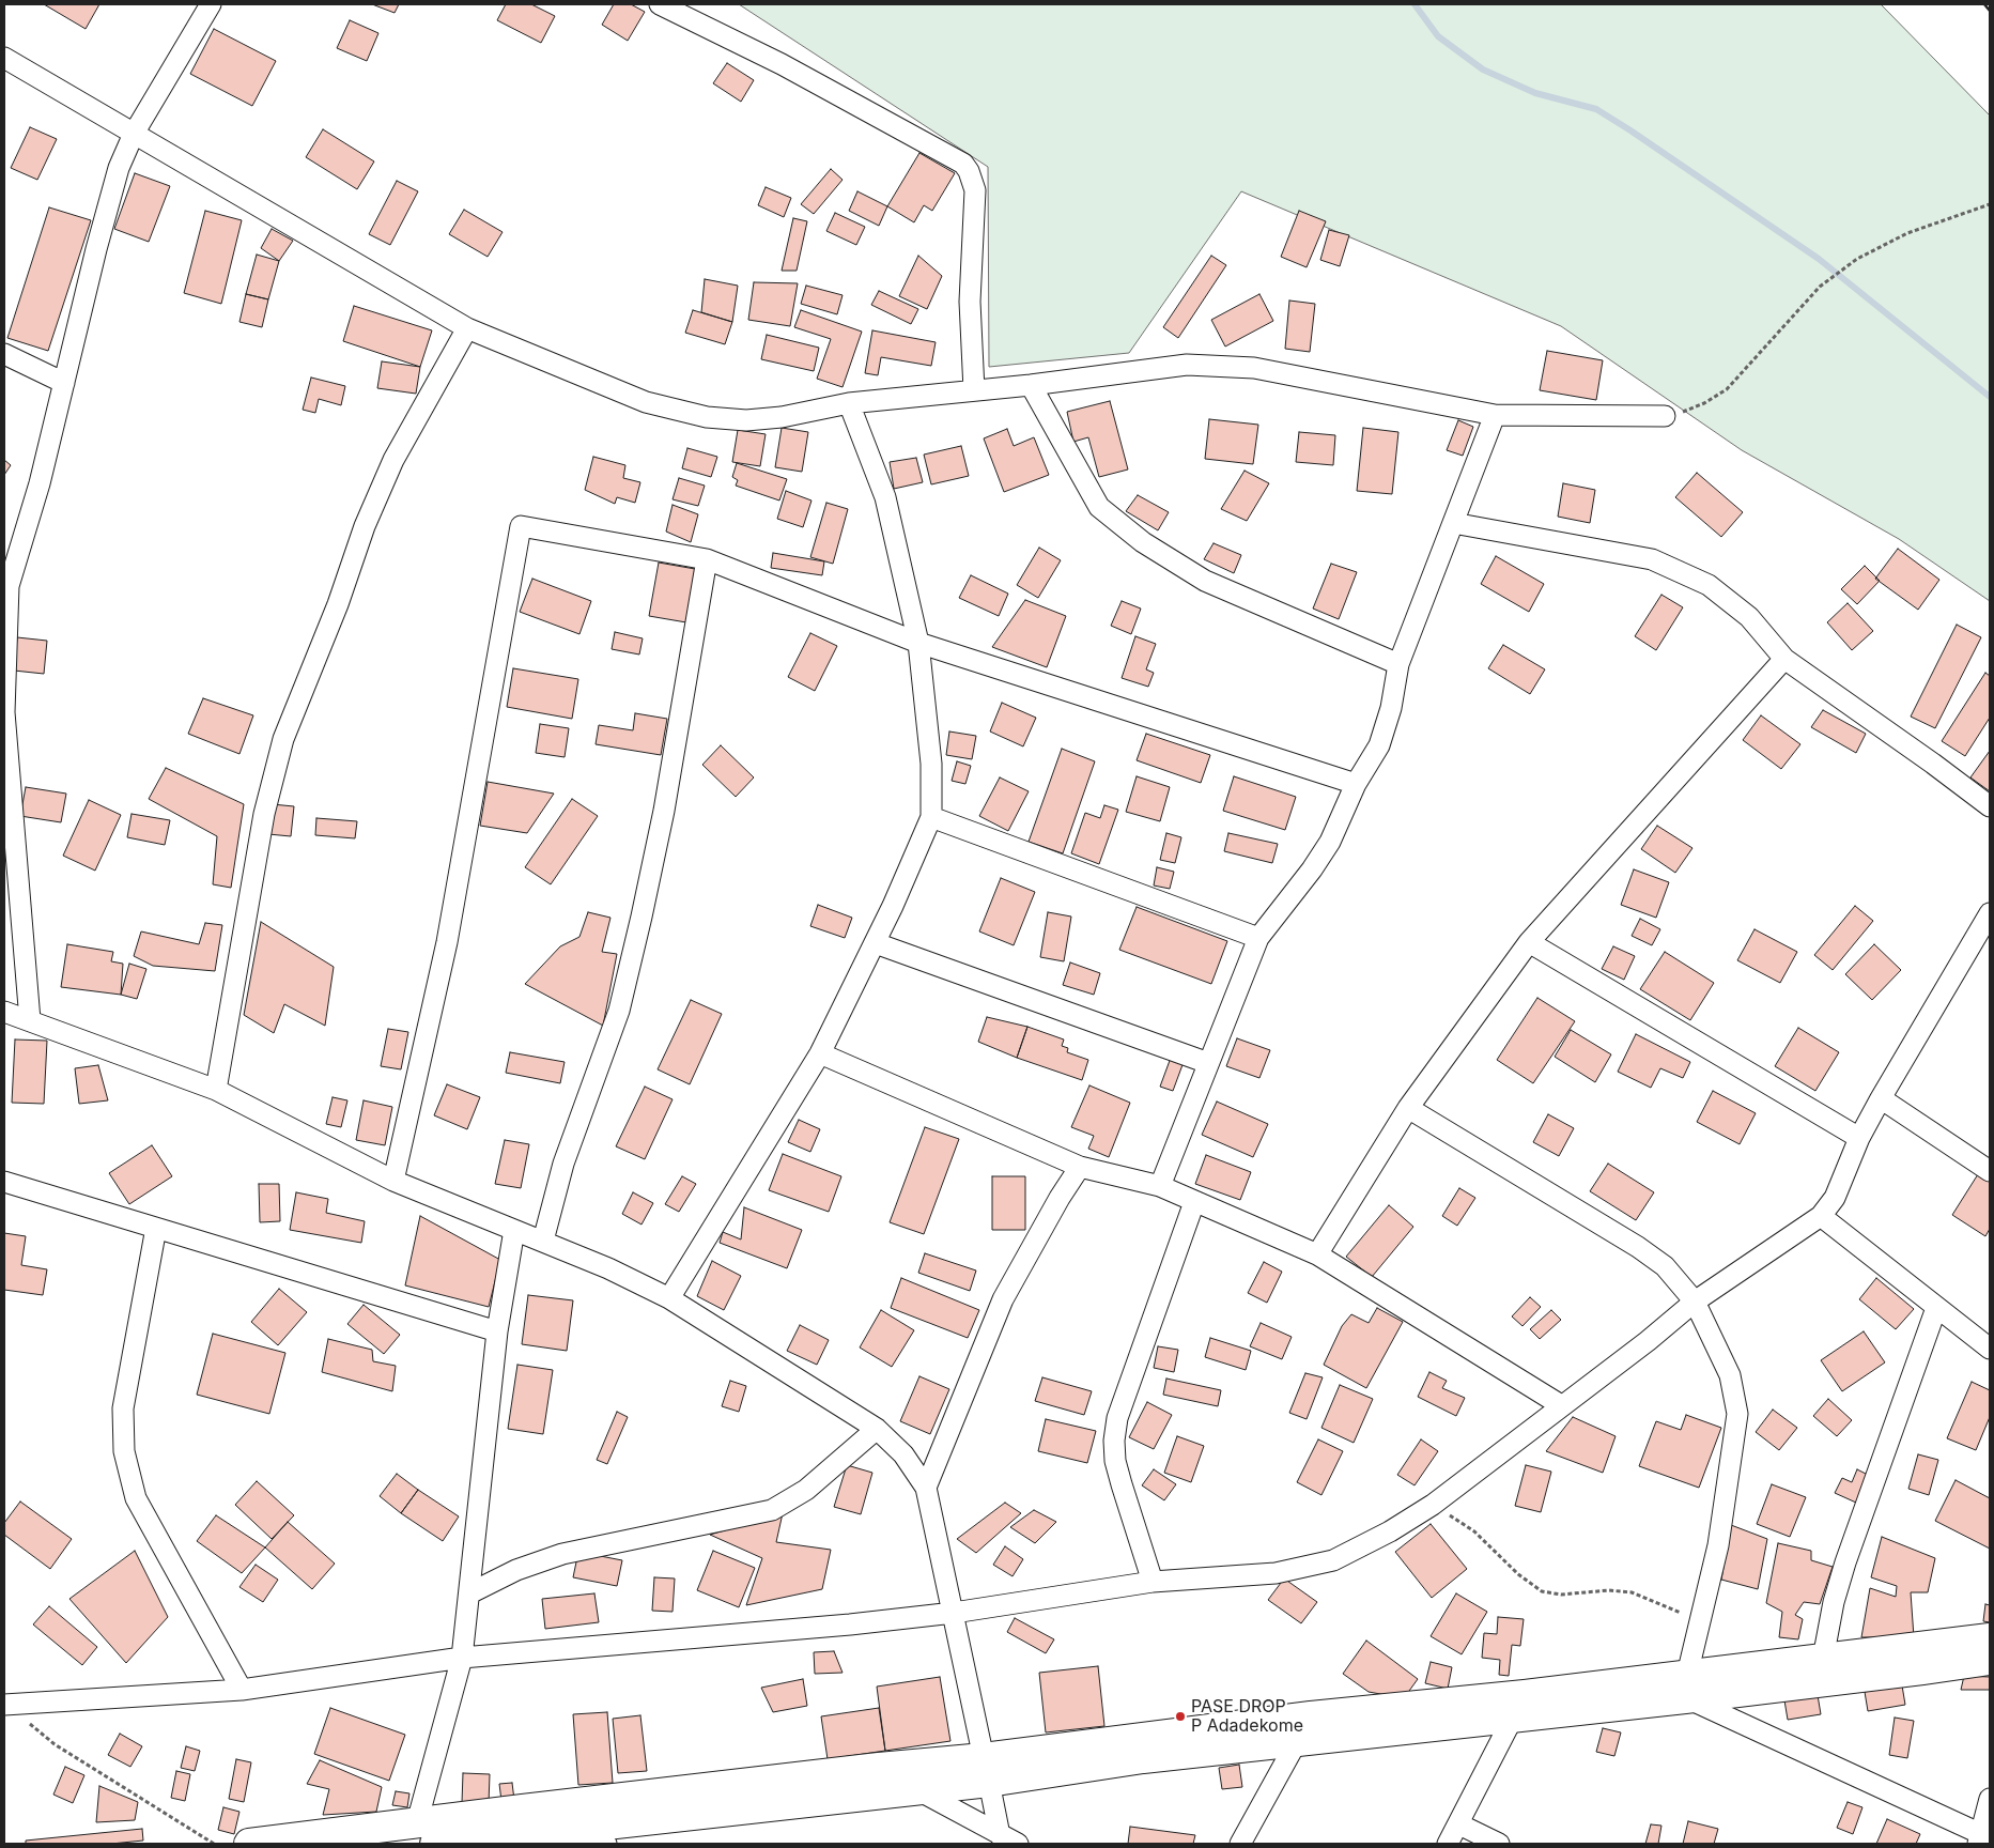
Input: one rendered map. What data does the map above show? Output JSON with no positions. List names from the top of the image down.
{
  "places": ["PASE DROP P Adadekome"]
}
